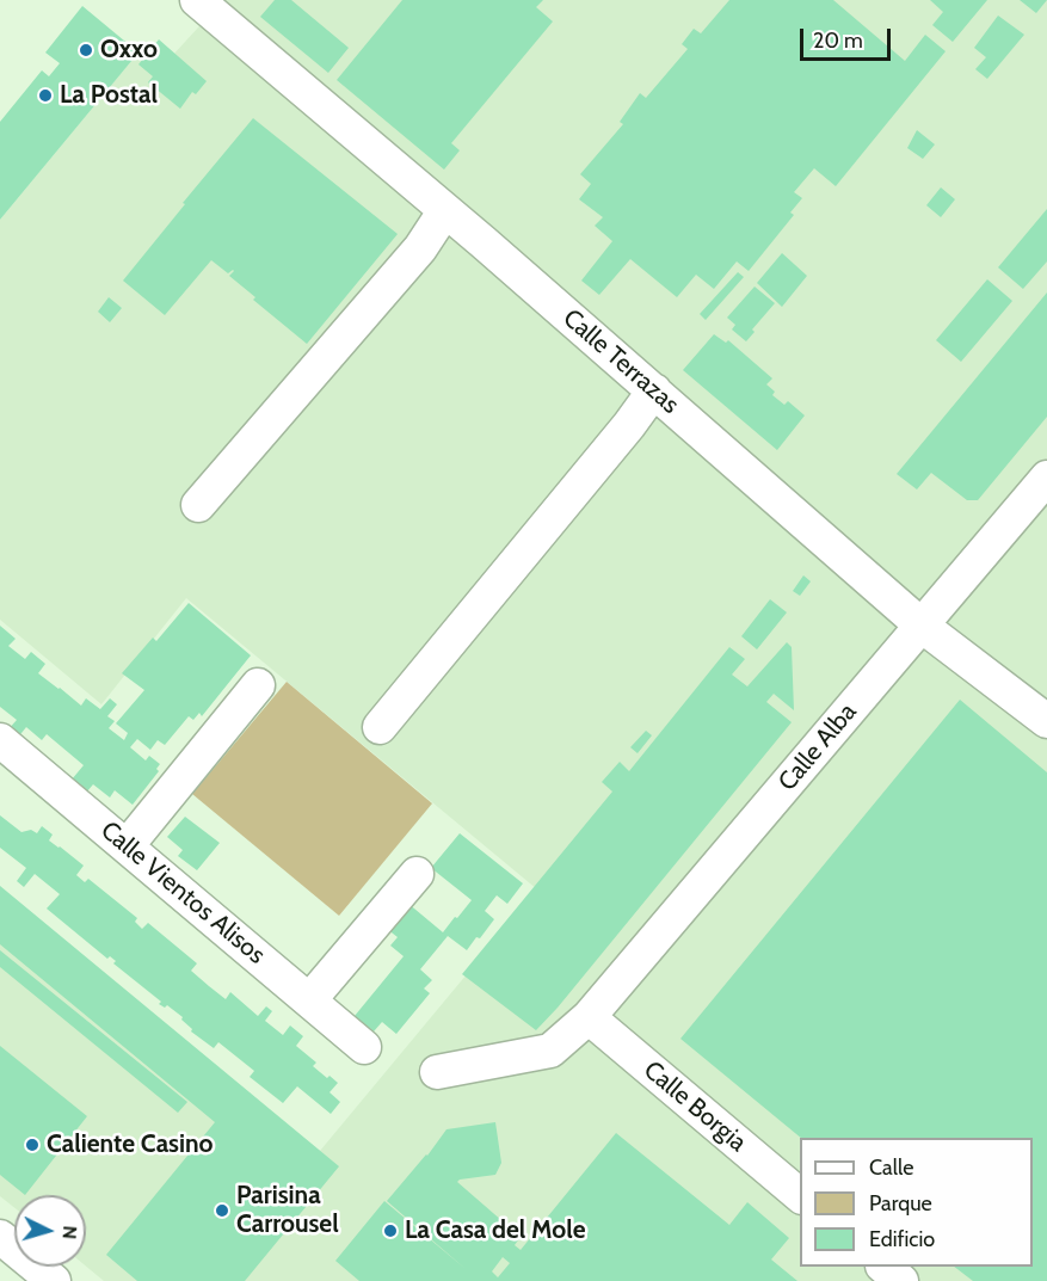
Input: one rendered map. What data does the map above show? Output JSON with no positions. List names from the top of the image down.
{
  "streets": {
    "street": [
      "Calle Terrazas",
      "Calle Alba",
      "Calle Vientos Alisos",
      "Calle Borgia"
    ]
  },
  "crossings": [
    ["Calle Terrazas", "Calle Alba"],
    ["Calle Alba", "Calle Borgia"]
  ],
  "places": [
    "Oxxo",
    "La Postal",
    "Caliente Casino",
    "Parisina Carrousel",
    "La Casa del Mole"
  ],
  "legend": ["Calle", "Parque", "Edificio"],
  "scale_bar": "20 m",
  "north": "right"
}
